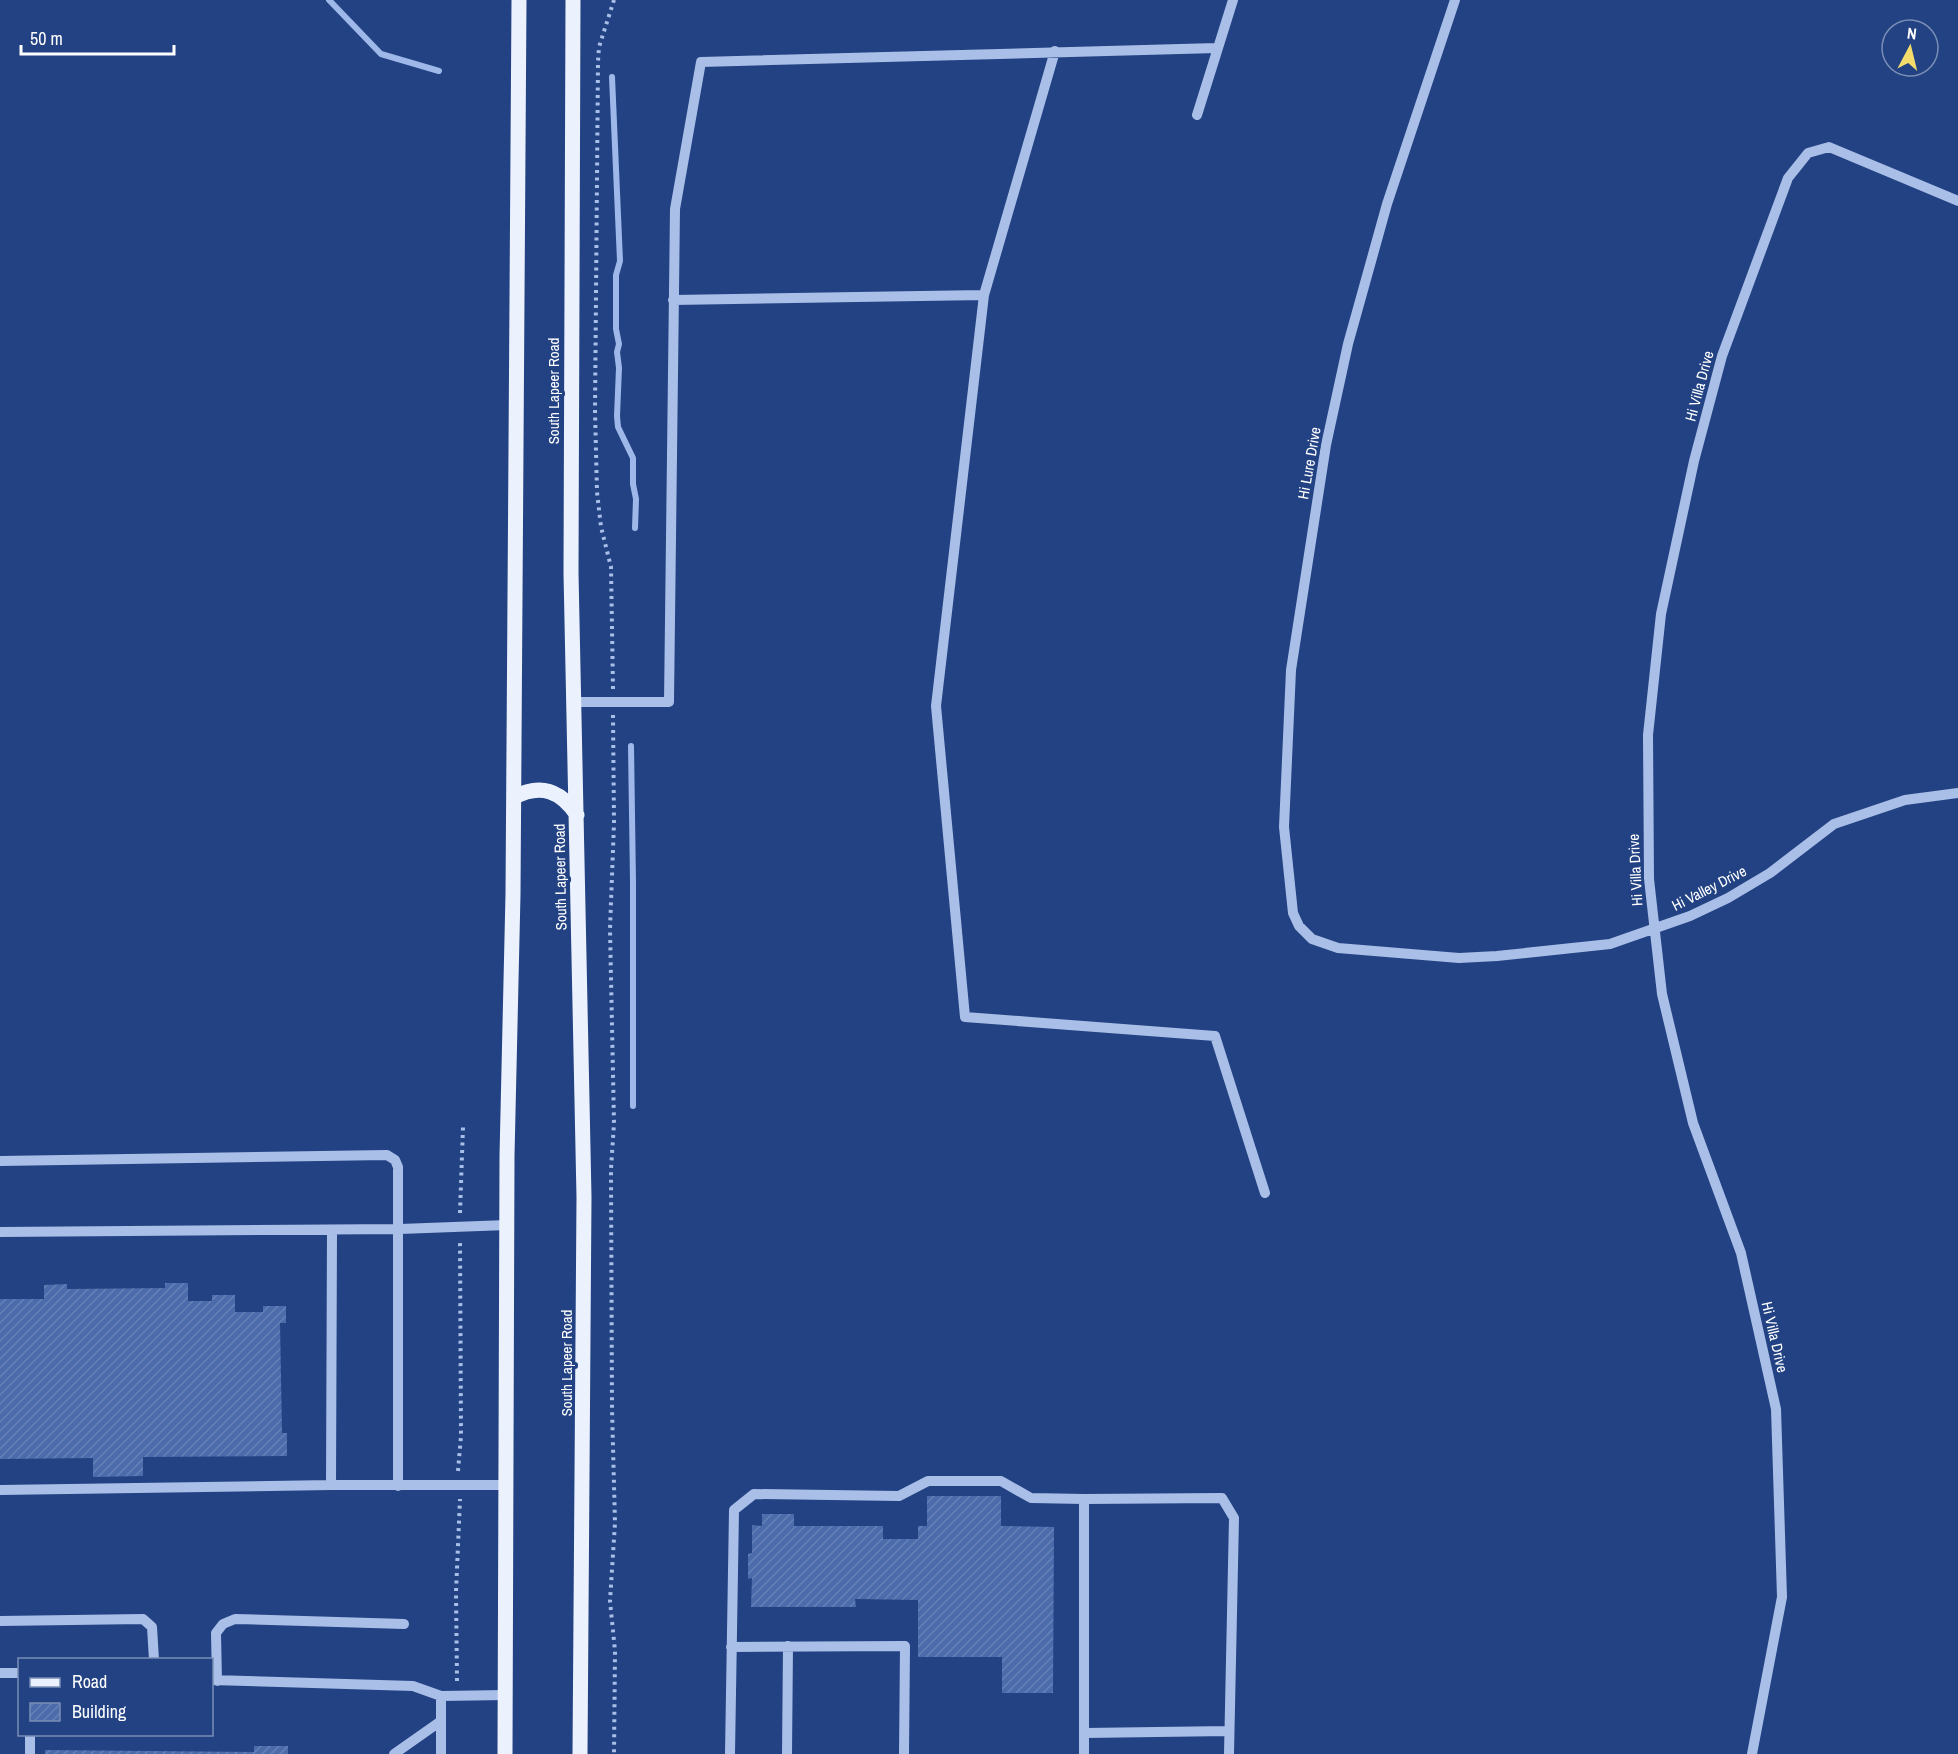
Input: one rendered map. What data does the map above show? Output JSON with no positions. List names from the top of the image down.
{
  "streets": {
    "main road": ["South Lapeer Road"],
    "street": ["Hi Villa Drive", "Hi Lure Drive", "Hi Valley Drive"]
  },
  "crossings": [
    ["Hi Villa Drive", "Hi Valley Drive"],
    ["Hi Lure Drive", "Hi Valley Drive"]
  ],
  "legend": ["Road", "Building"],
  "scale_bar": "50 m",
  "north": "top"
}
